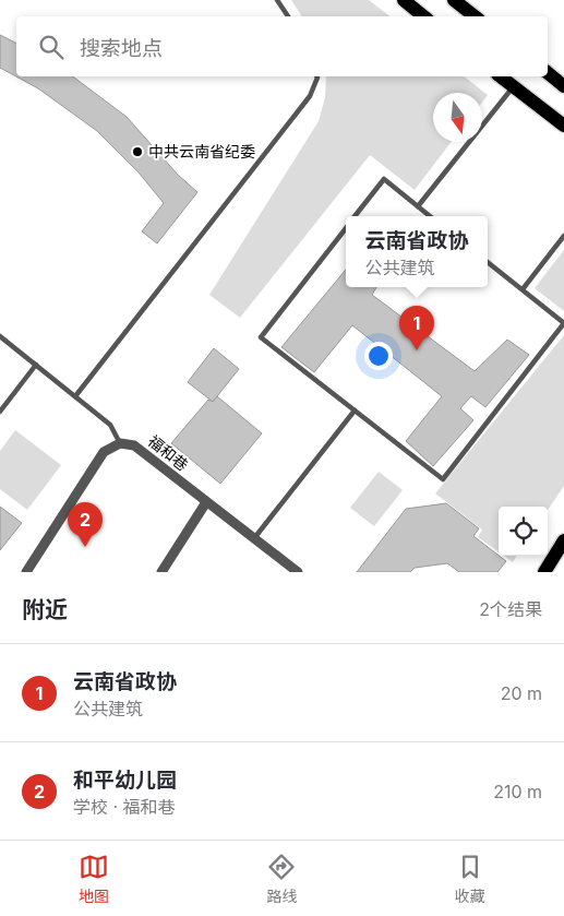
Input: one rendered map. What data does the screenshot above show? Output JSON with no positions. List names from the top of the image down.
{
  "streets": {
    "street": ["福和巷"]
  },
  "places": ["中共云南省纪委"],
  "north": "bottom",
  "page": {
    "search": "搜索地点",
    "popup": ["云南省政协", "公共建筑"],
    "pins": ["1", "2"],
    "heading": ["附近", "2个结果"],
    "list": [
      {
        "mark": "1",
        "name": "云南省政协",
        "note": "公共建筑",
        "value": "20 m"
      },
      {
        "mark": "2",
        "name": "和平幼儿园",
        "note": "学校 · 福和巷",
        "value": "210 m"
      }
    ],
    "nav": ["地图", "路线", "收藏"]
  }
}
